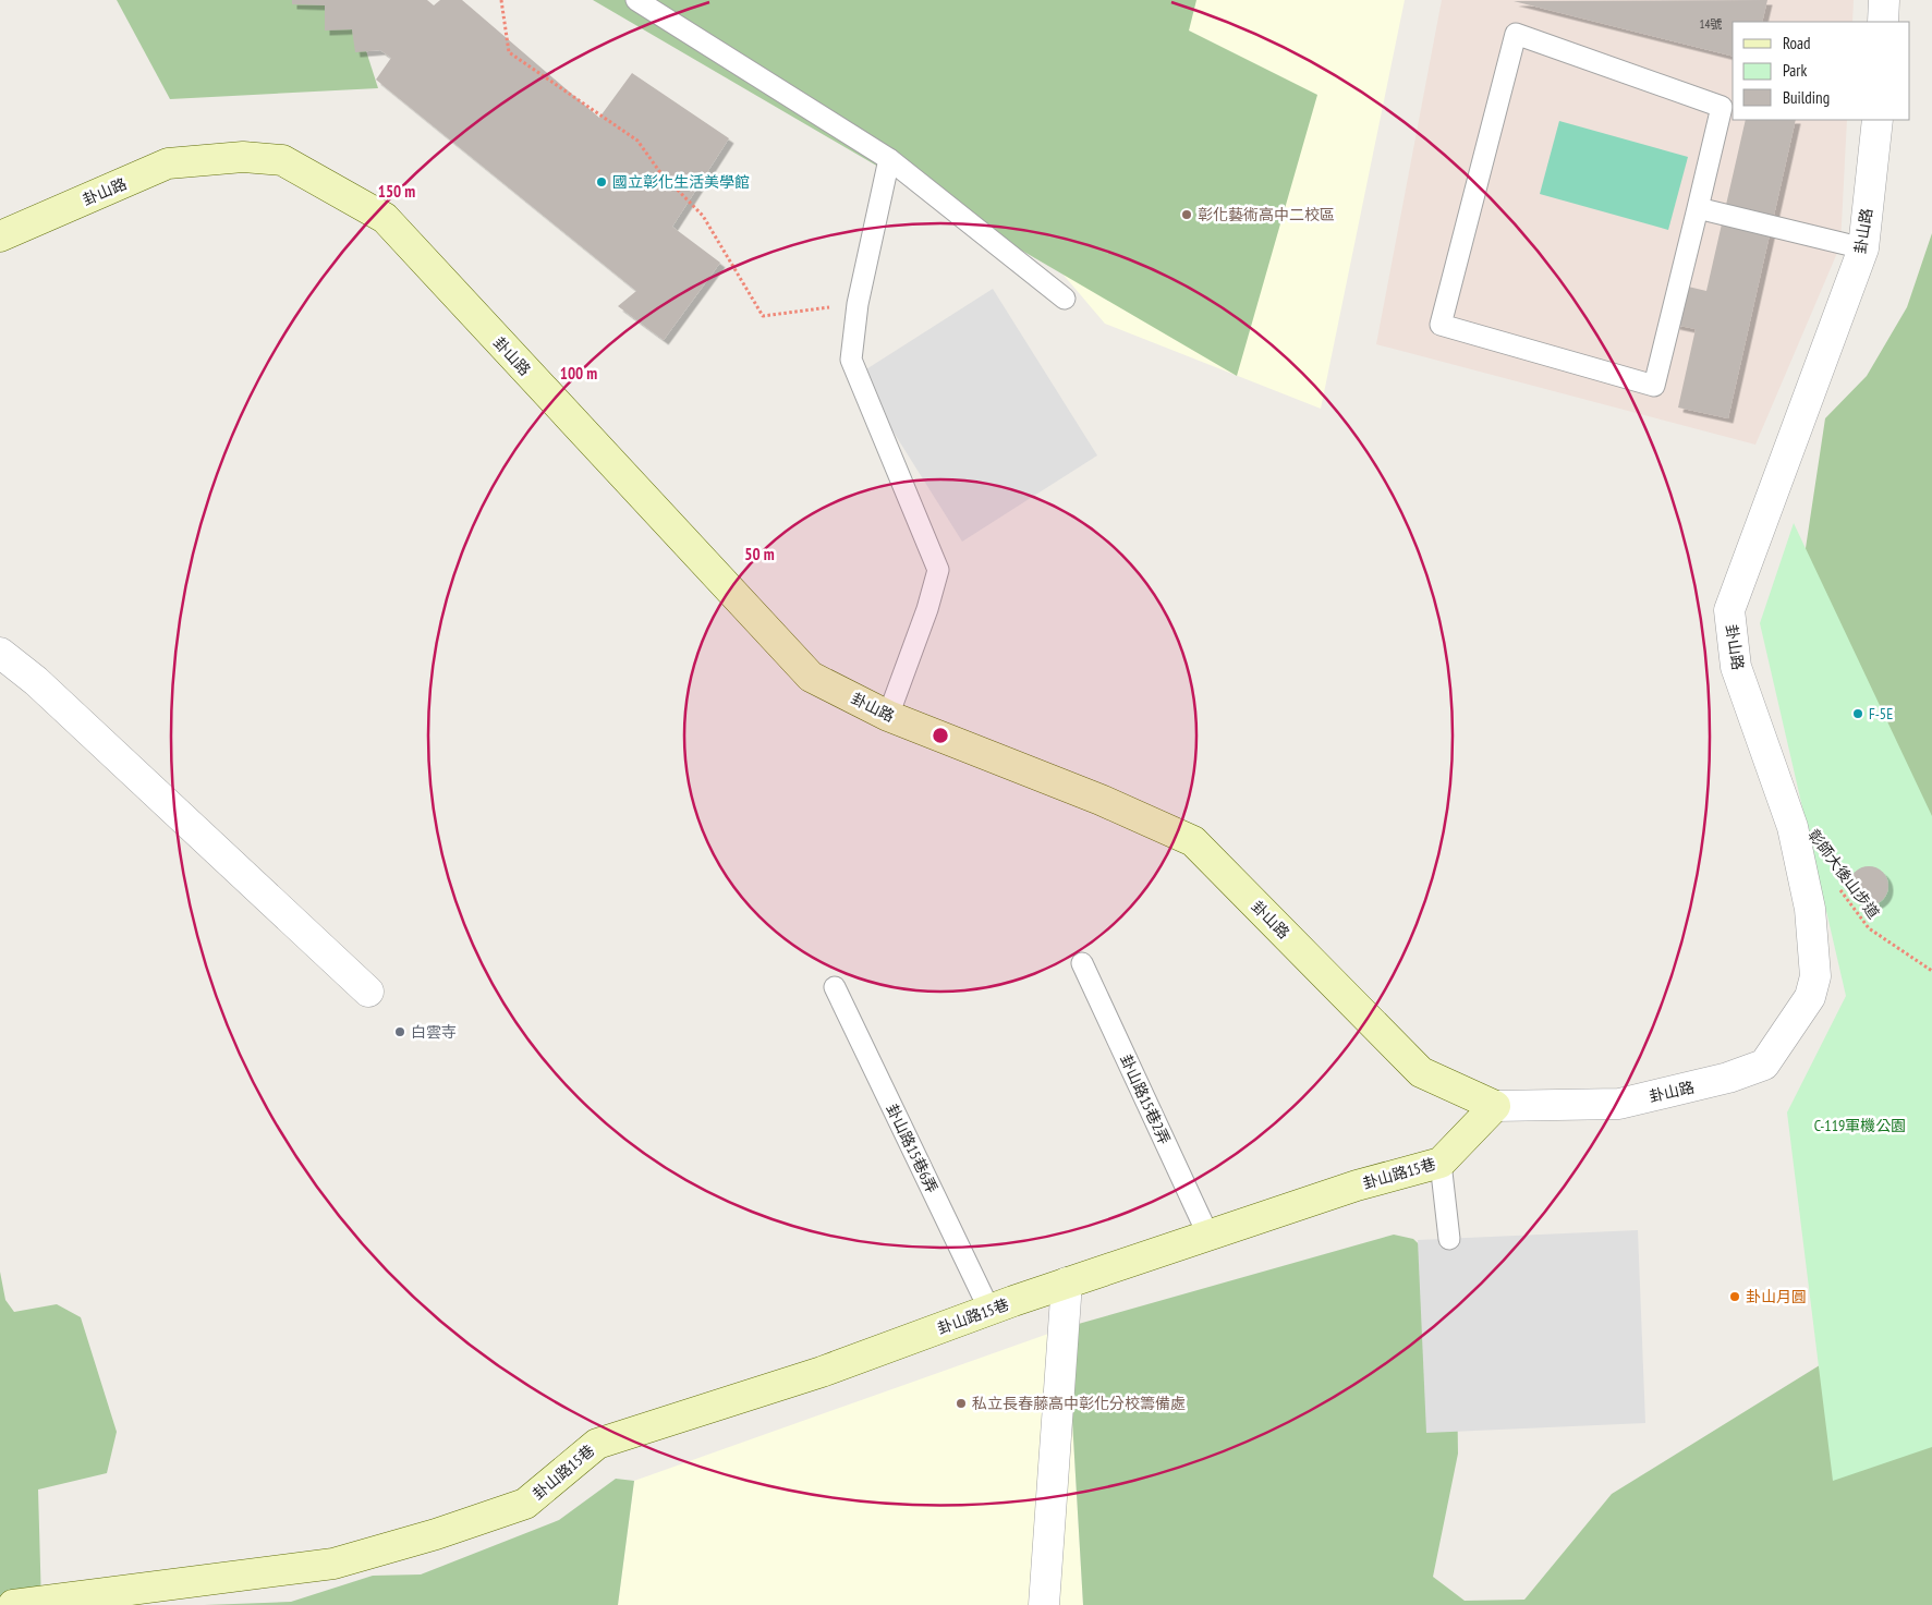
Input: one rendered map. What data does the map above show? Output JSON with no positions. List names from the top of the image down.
{
  "streets": {
    "street": ["卦山路", "卦山路15巷"],
    "lane": ["卦山路15巷2弄", "卦山路15巷6弄"],
    "path": ["彰師大後山步道"]
  },
  "crossings": [
    ["卦山路", "卦山路15巷"],
    ["卦山路15巷2弄", "卦山路15巷"],
    ["卦山路15巷6弄", "卦山路15巷"]
  ],
  "parks": ["C-119軍機公園"],
  "places": [
    "國立彰化生活美學館",
    "彰化藝術高中二校區",
    "F-5E",
    "白雲寺",
    "卦山月圓",
    "私立長春藤高中彰化分校籌備處"
  ],
  "house_numbers": ["14號"],
  "legend": ["Road", "Park", "Building"],
  "rings": ["150 m", "100 m", "50 m"]
}
